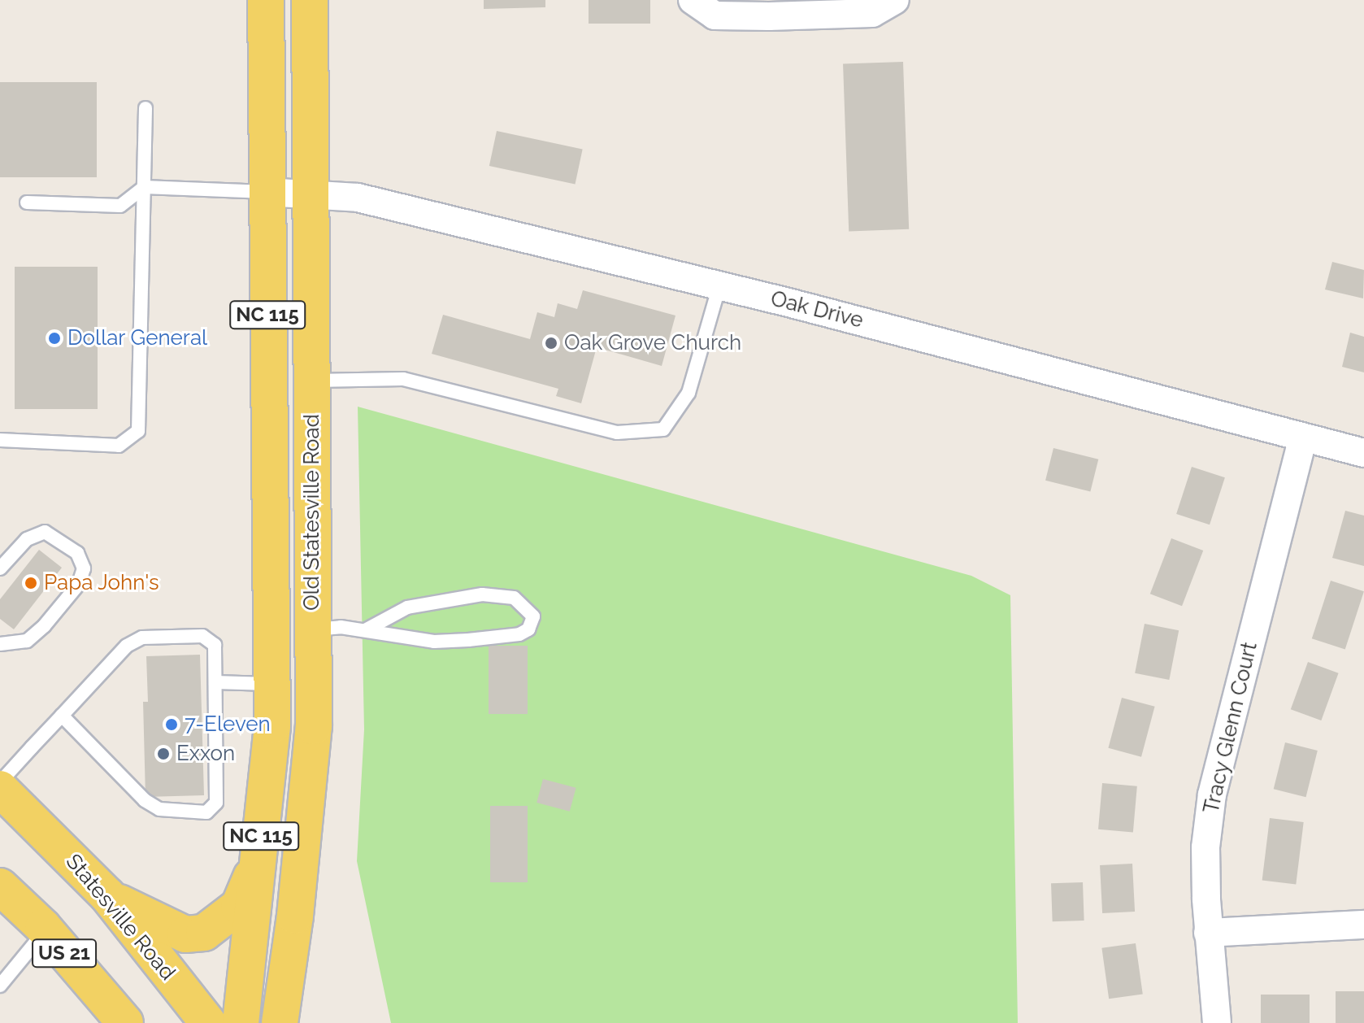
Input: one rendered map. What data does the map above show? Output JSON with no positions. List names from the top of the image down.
{
  "streets": {
    "main road": [
      "NC 115",
      "Old Statesville Road",
      "Statesville Road",
      "US 21"
    ],
    "street": ["Oak Drive", "Tracy Glenn Court"]
  },
  "crossings": [
    ["Oak Drive", "Old Statesville Road"],
    ["Oak Drive", "Tracy Glenn Court"]
  ],
  "places": [
    "Dollar General",
    "Oak Grove Church",
    "Papa John's",
    "7-Eleven",
    "Exxon"
  ]
}
